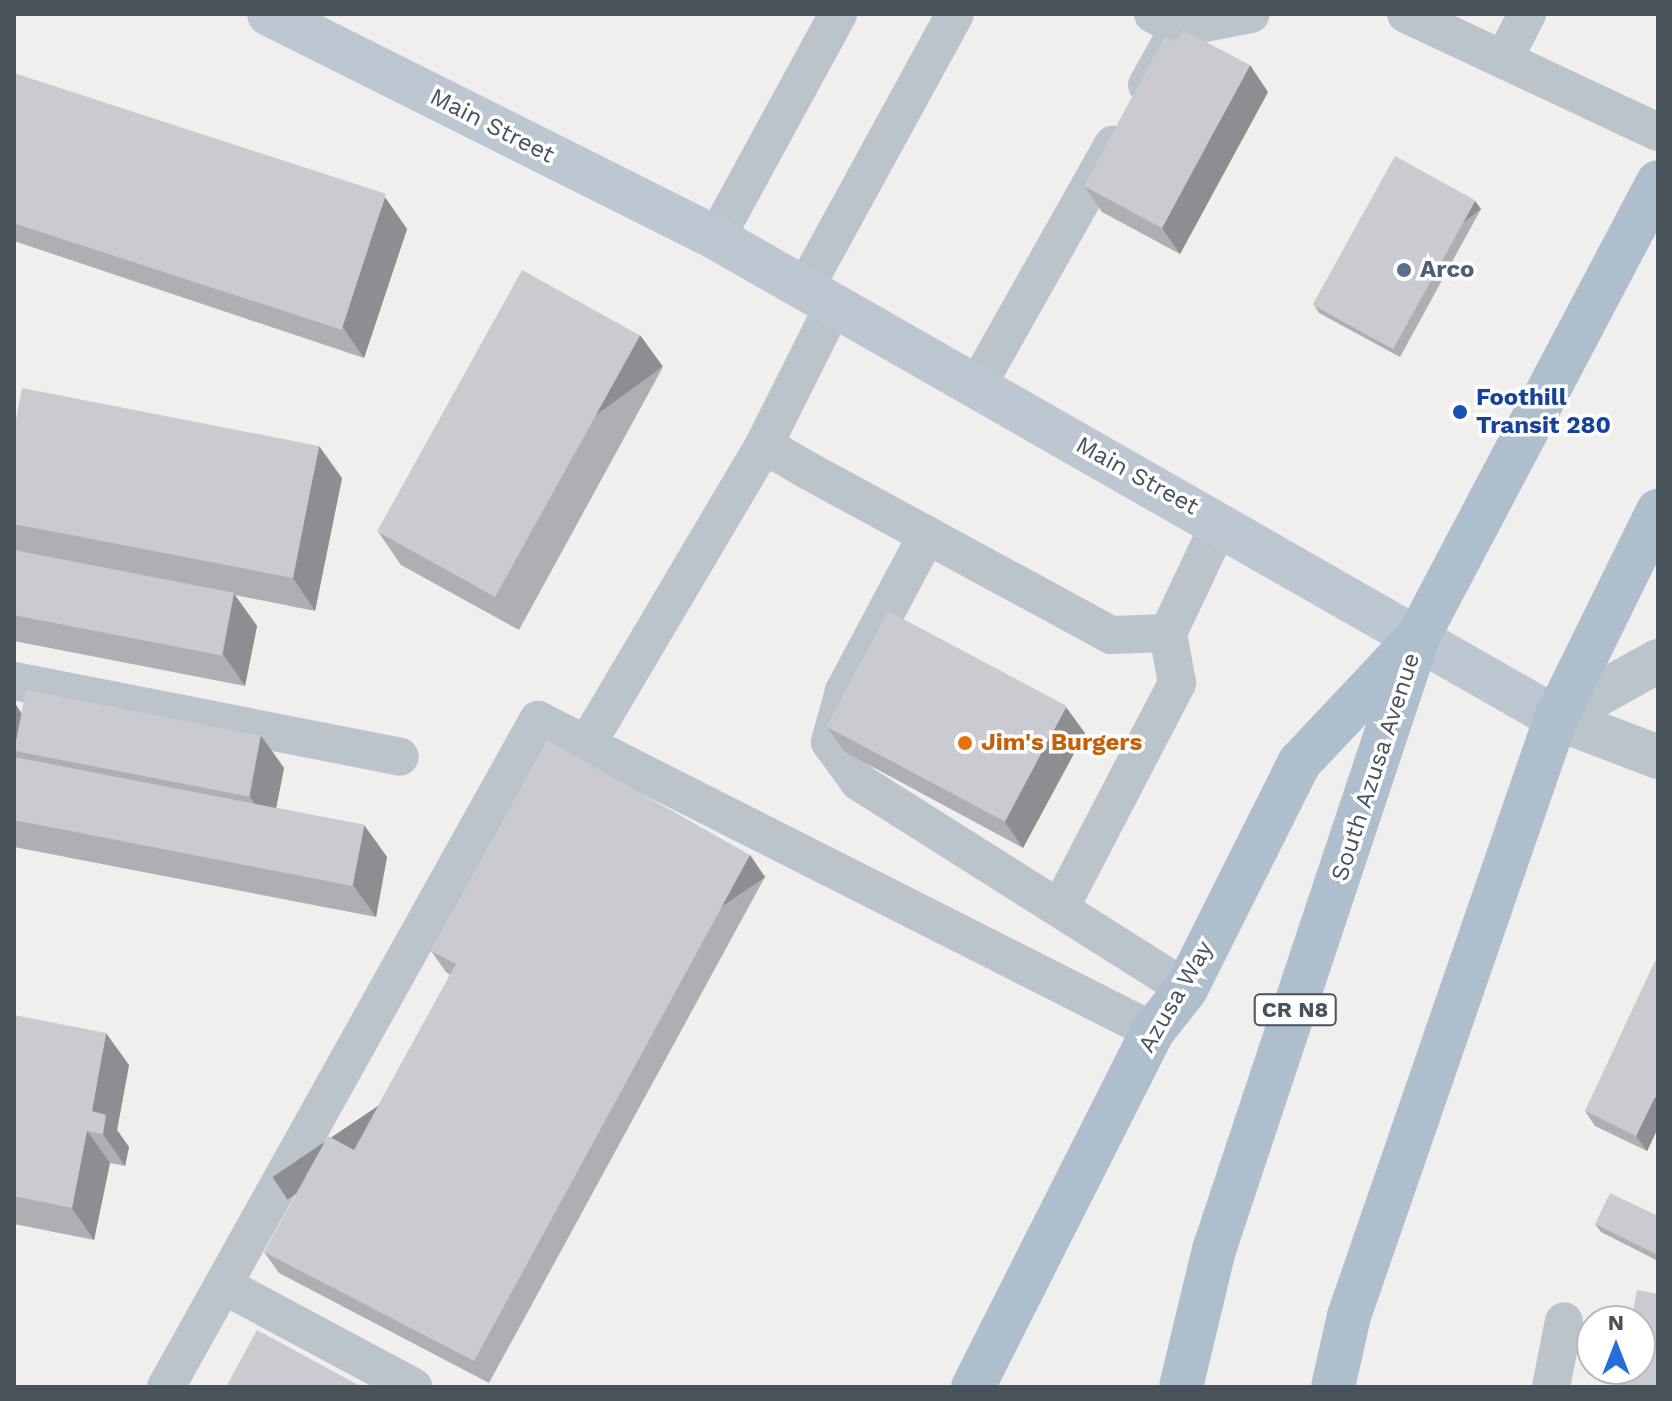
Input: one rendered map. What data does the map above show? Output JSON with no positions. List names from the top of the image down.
{
  "streets": {
    "main road": ["South Azusa Avenue", "Azusa Way", "CR N8"],
    "street": ["Main Street"]
  },
  "crossings": [
    ["Main Street", "South Azusa Avenue"],
    ["Main Street", "Azusa Way"],
    ["South Azusa Avenue", "Azusa Way"]
  ],
  "places": ["Arco", "Foothill Transit 280", "Jim's Burgers"],
  "north": "top"
}
